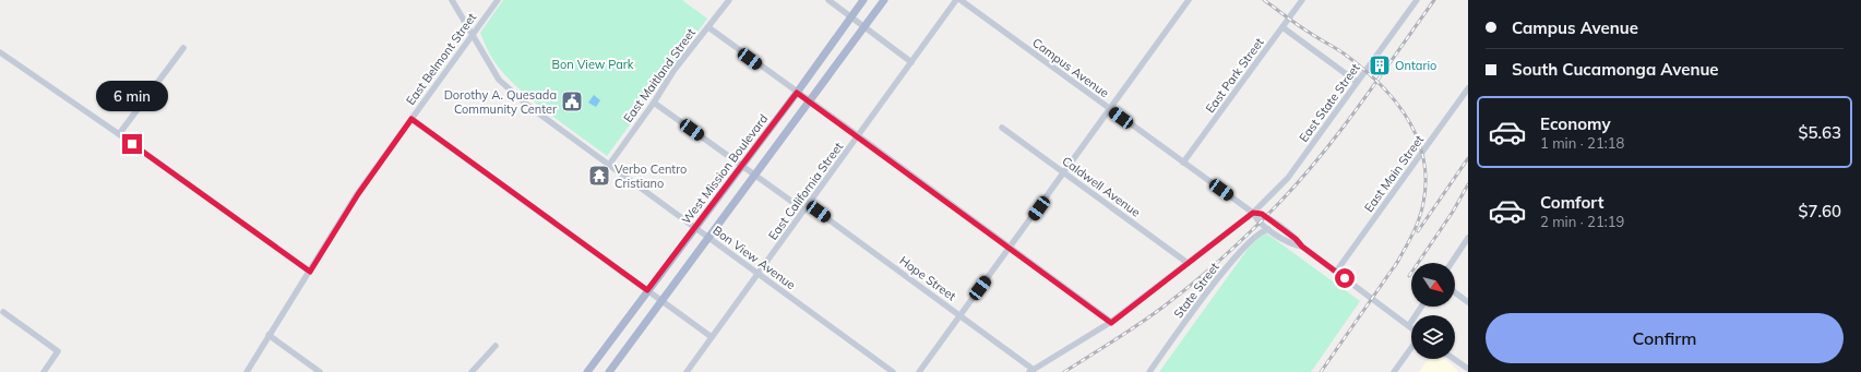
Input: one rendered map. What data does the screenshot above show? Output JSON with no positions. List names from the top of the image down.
{
  "streets": {
    "main road": ["West Mission Boulevard"],
    "street": [
      "East Belmont Street",
      "Campus Avenue",
      "East Maitland Street",
      "East Park Street",
      "East State Street",
      "East Main Street",
      "Caldwell Avenue",
      "East California Street",
      "Bon View Avenue",
      "Hope Street",
      "State Street"
    ]
  },
  "crossings": [
    ["East Belmont Street", "Bon View Avenue"],
    ["Campus Avenue", "East Park Street"],
    ["Campus Avenue", "East State Street"],
    ["Campus Avenue", "East Main Street"],
    ["Campus Avenue", "State Street"],
    ["East Maitland Street", "Bon View Avenue"],
    ["East State Street", "Caldwell Avenue"],
    ["East State Street", "Hope Street"],
    ["West Mission Boulevard", "Bon View Avenue"],
    ["East California Street", "Bon View Avenue"],
    ["East California Street", "Hope Street"]
  ],
  "parks": ["Bon View Park"],
  "places": {
    "building": ["Ontario"],
    "public building": ["Dorothy A. Quesada Community Center"],
    "temple": ["Verbo Centro Cristiano"]
  },
  "north": "bottom right",
  "page": {
    "banner": ["Campus Avenue", "South Cucamonga Avenue"],
    "bubble": "6 min",
    "list": [
      {
        "name": "Economy",
        "note": "1 min · 21:18",
        "value": "$5.63"
      },
      {
        "name": "Comfort",
        "note": "2 min · 21:19",
        "value": "$7.60"
      }
    ],
    "buttons": "Confirm"
  }
}
